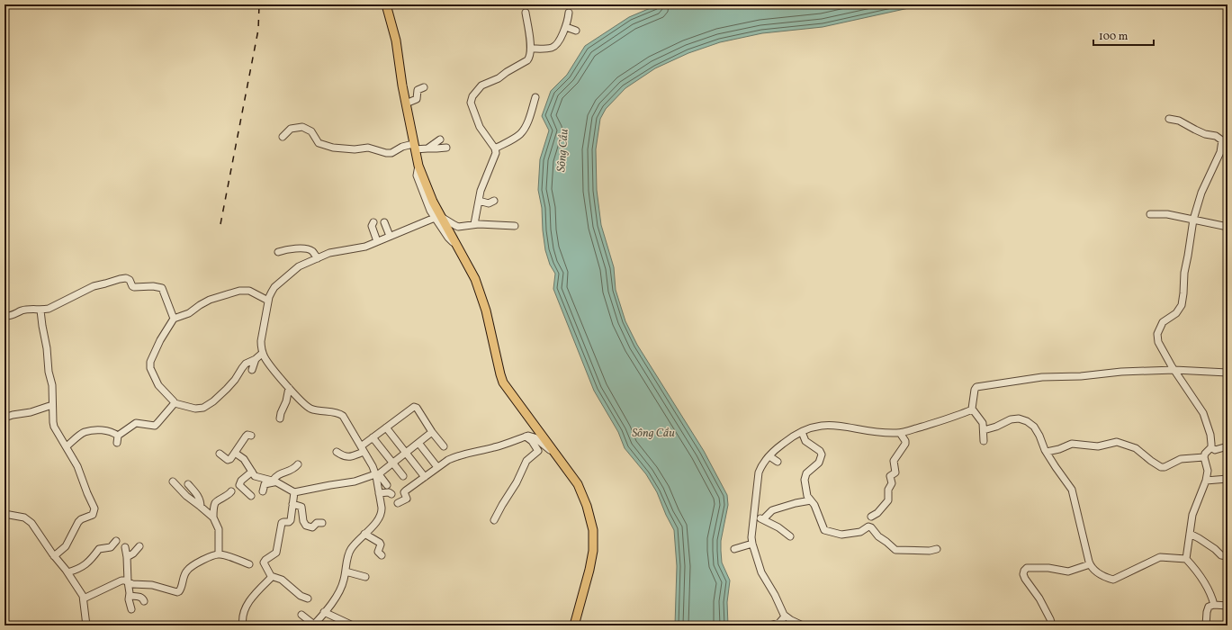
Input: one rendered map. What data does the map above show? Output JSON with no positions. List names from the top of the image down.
{
  "water": ["Sông Cầu"],
  "scale_bar": "100 m"
}
